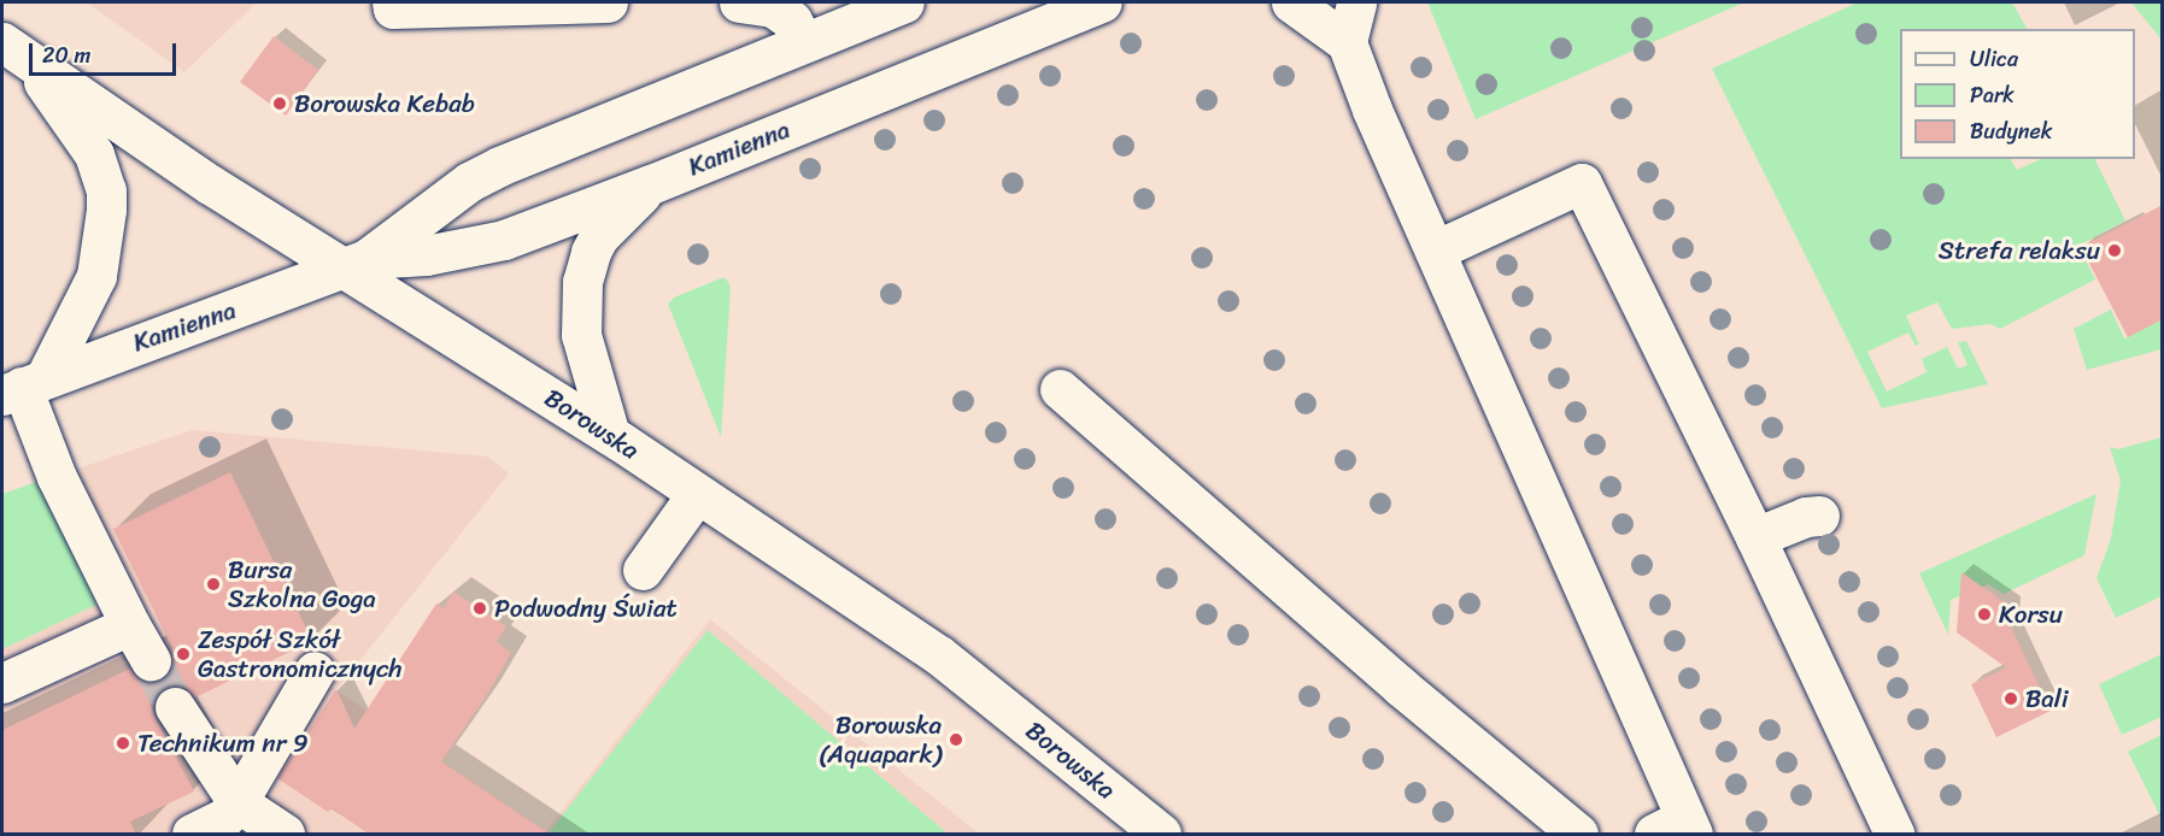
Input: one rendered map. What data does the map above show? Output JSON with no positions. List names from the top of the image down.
{
  "streets": {
    "street": ["Kamienna", "Borowska"]
  },
  "crossings": [
    ["Kamienna", "Borowska"]
  ],
  "places": [
    "Borowska Kebab",
    "Strefa relaksu",
    "Bursa Szkolna Goga",
    "Podwodny Świat",
    "Korsu",
    "Zespół Szkół Gastronomicznych",
    "Bali",
    "Borowska (Aquapark)",
    "Technikum nr 9"
  ],
  "legend": ["Ulica", "Park", "Budynek"],
  "scale_bar": "20 m"
}
